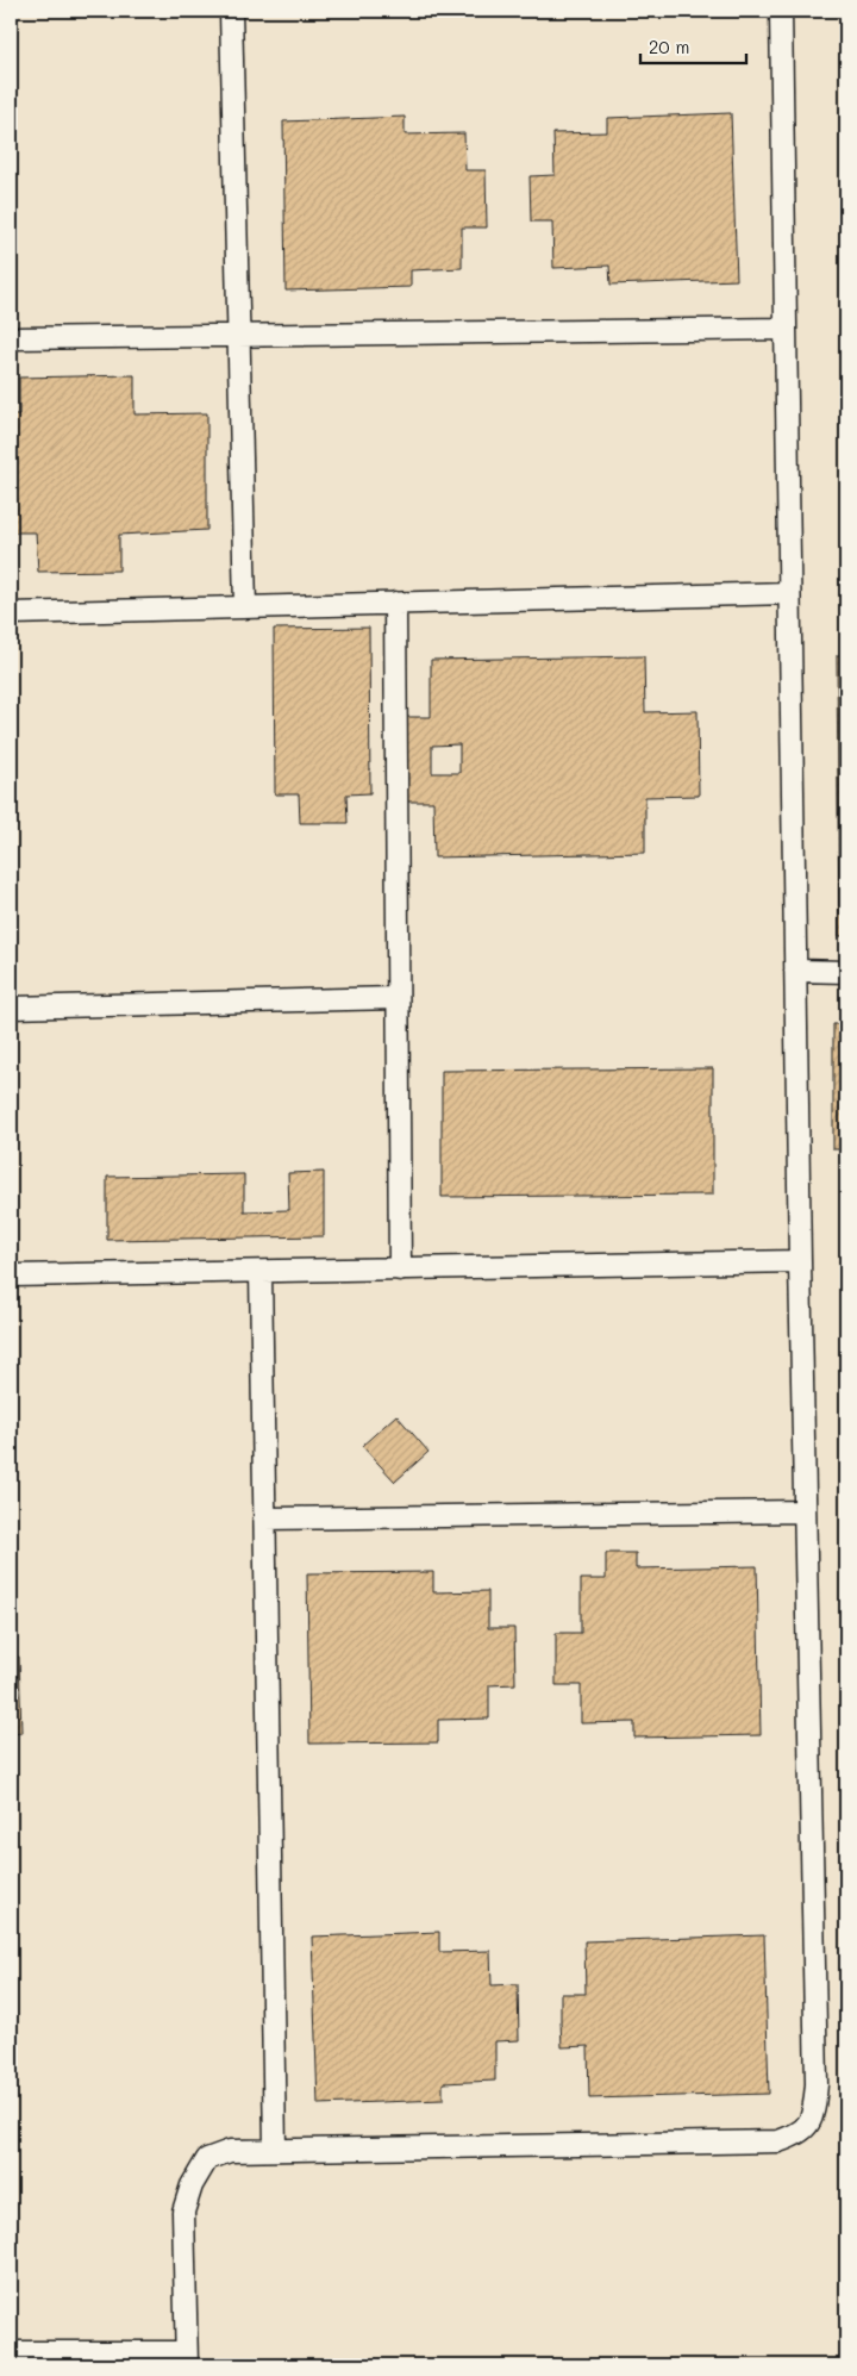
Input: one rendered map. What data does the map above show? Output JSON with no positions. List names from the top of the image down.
{
  "scale_bar": "20 m"
}
